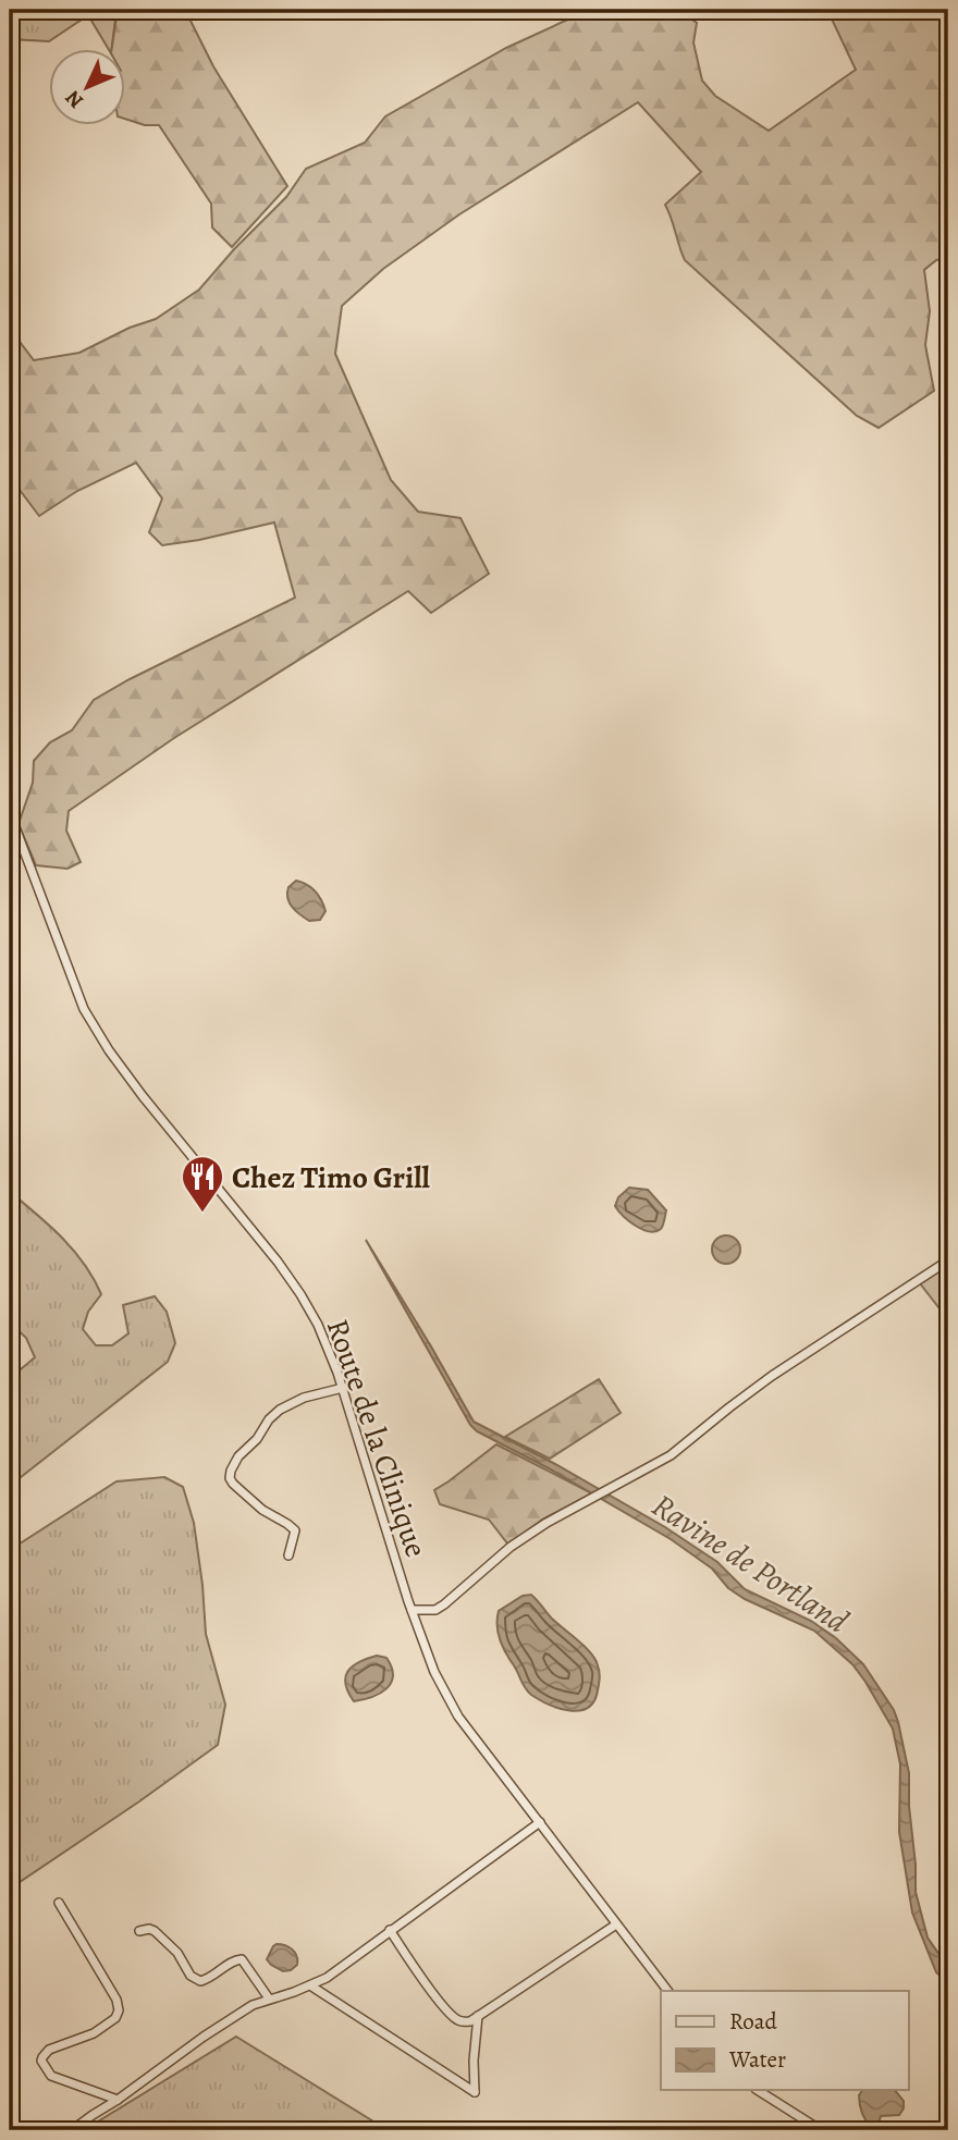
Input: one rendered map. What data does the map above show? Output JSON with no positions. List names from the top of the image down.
{
  "streets": {
    "street": ["Route de la Clinique"]
  },
  "water": ["Ravine de Portland"],
  "places": {
    "restaurant": ["Chez Timo Grill"]
  },
  "legend": ["Road", "Water"],
  "north": "bottom left"
}
